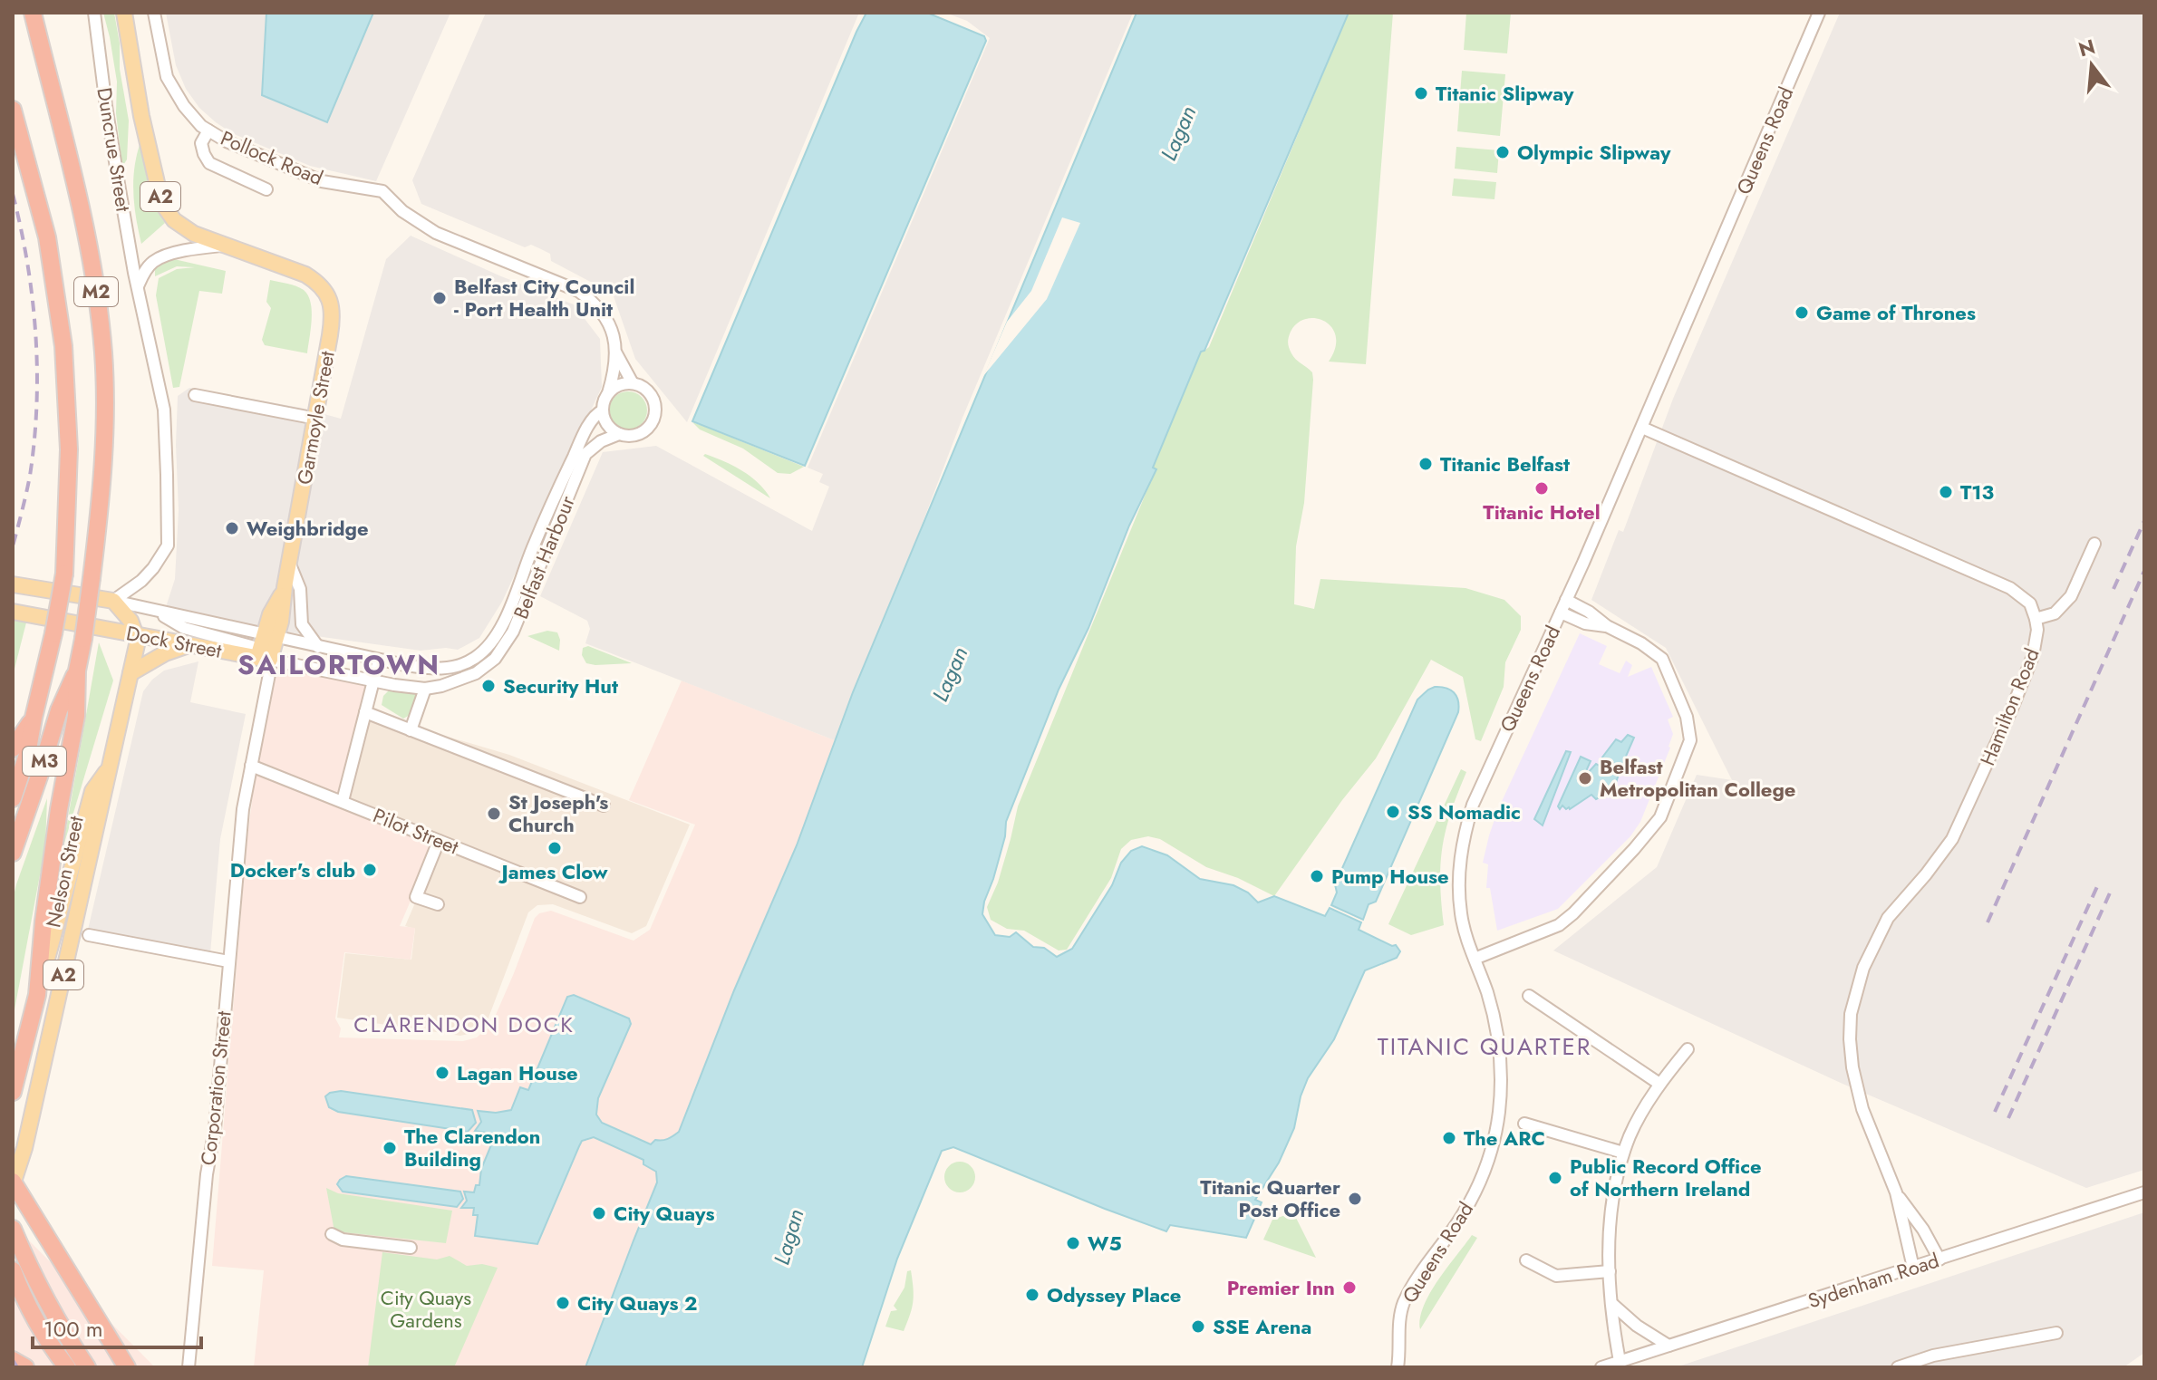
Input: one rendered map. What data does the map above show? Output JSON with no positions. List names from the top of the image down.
{
  "streets": {
    "highway": ["M2", "M3"],
    "main road": [
      "Duncrue Street",
      "A2",
      "Garmoyle Street",
      "Dock Street",
      "Nelson Street"
    ],
    "street": [
      "Queens Road",
      "Pollock Road",
      "Belfast Harbour",
      "Hamilton Road",
      "Pilot Street",
      "Corporation Street",
      "Sydenham Road"
    ]
  },
  "crossings": [
    ["Queens Road", "Hamilton Road"],
    ["Duncrue Street", "Garmoyle Street"],
    ["A2", "Nelson Street"],
    ["M2", "M3"],
    ["Garmoyle Street", "Dock Street"],
    ["Garmoyle Street", "Pilot Street"],
    ["Garmoyle Street", "Corporation Street"],
    ["Belfast Harbour", "Dock Street"],
    ["Dock Street", "Nelson Street"],
    ["Hamilton Road", "Sydenham Road"]
  ],
  "districts": ["SAILORTOWN", "CLARENDON DOCK", "TITANIC QUARTER"],
  "water": ["Lagan"],
  "parks": ["City Quays Gardens"],
  "places": [
    "Titanic Slipway",
    "Olympic Slipway",
    "Belfast City Council - Port Health Unit",
    "Game of Thrones",
    "Titanic Belfast",
    "Titanic Hotel",
    "T13",
    "Weighbridge",
    "Security Hut",
    "Belfast Metropolitan College",
    "SS Nomadic",
    "St Joseph's Church",
    "James Clow",
    "Docker's club",
    "Pump House",
    "Lagan House",
    "The ARC",
    "The Clarendon Building",
    "Public Record Office of Northern Ireland",
    "Titanic Quarter Post Office",
    "City Quays",
    "W5",
    "Premier Inn",
    "Odyssey Place",
    "City Quays 2",
    "SSE Arena"
  ],
  "scale_bar": "100 m",
  "north": "top"
}
